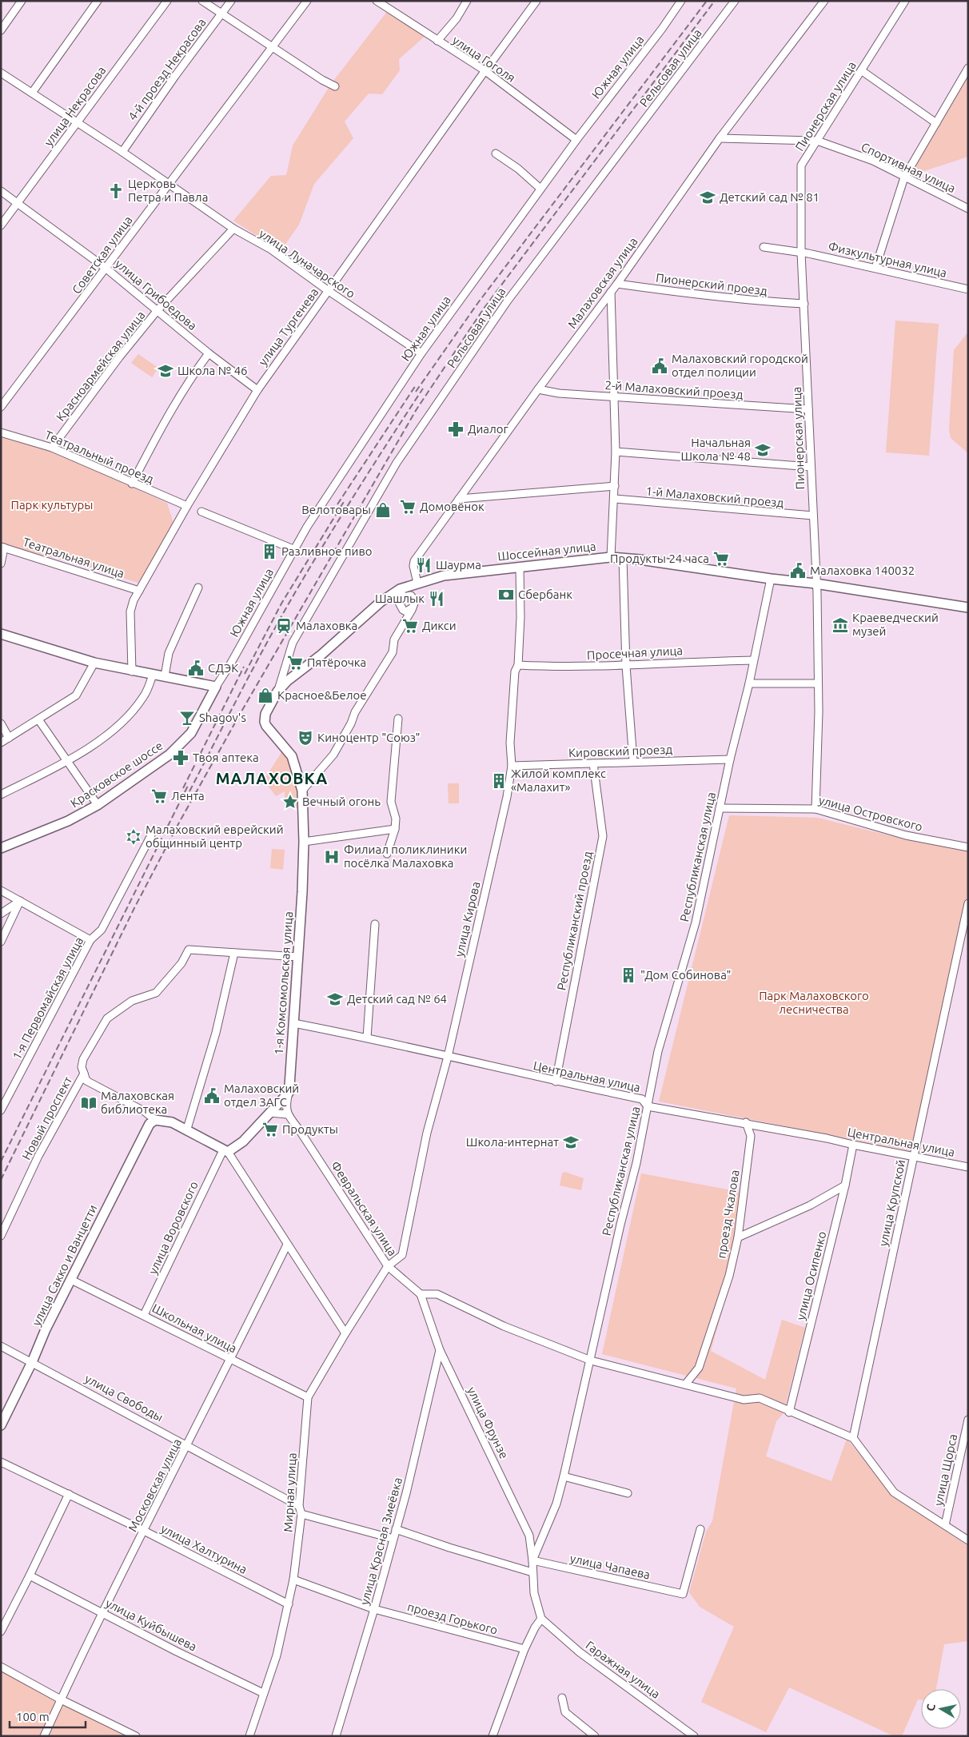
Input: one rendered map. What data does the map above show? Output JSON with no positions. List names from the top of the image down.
{
  "streets": {
    "main road": [
      "Шоссейная улица",
      "Красковское шоссе",
      "1-я Комсомольская улица",
      "улица Сакко и Ванцетти"
    ],
    "street": [
      "улица Гоголя",
      "Южная улица",
      "Рельсовая улица",
      "4-й проезд Некрасова",
      "улица Некрасова",
      "Пионерская улица",
      "Спортивная улица",
      "Советская улица",
      "Физкультурная улица",
      "улица Луначарского",
      "Малаховская улица",
      "Пионерский проезд",
      "улица Грибоедова",
      "улица Тургенева",
      "Красноармейская улица",
      "2-й Малаховский проезд",
      "Театральный проезд",
      "1-й Малаховский проезд",
      "Театральная улица",
      "Просечная улица",
      "Кировский проезд",
      "улица Островского",
      "Республиканская улица",
      "улица Кирова",
      "Республиканский проезд",
      "1-я Первомайская улица",
      "Центральная улица",
      "Новый проспект",
      "улица Крупской",
      "Февральская улица",
      "проезд Чкалова",
      "улица Воровского",
      "улица Осипенко",
      "Школьная улица",
      "улица Свободы",
      "улица Фрунзе",
      "улица Щорса",
      "Московская улица",
      "Мирная улица",
      "улица Красная Змеёвка",
      "улица Халтурина",
      "улица Чапаева",
      "проезд Горького",
      "улица Куйбышева",
      "Гаражная улица"
    ]
  },
  "crossings": [
    ["улица Гоголя", "Южная улица"],
    ["улица Гоголя", "улица Тургенева"],
    ["Южная улица", "улица Луначарского"],
    ["Южная улица", "Красковское шоссе"],
    ["Рельсовая улица", "Шоссейная улица"],
    ["4-й проезд Некрасова", "улица Луначарского"],
    ["улица Некрасова", "улица Луначарского"],
    ["улица Некрасова", "улица Грибоедова"],
    ["Пионерская улица", "Спортивная улица"],
    ["Пионерская улица", "Физкультурная улица"],
    ["Пионерская улица", "Пионерский проезд"],
    ["Пионерская улица", "2-й Малаховский проезд"],
    ["Пионерская улица", "1-й Малаховский проезд"],
    ["Пионерская улица", "Шоссейная улица"],
    ["Пионерская улица", "улица Островского"],
    ["Спортивная улица", "Малаховская улица"],
    ["Советская улица", "улица Луначарского"],
    ["Советская улица", "улица Грибоедова"],
    ["улица Луначарского", "улица Тургенева"],
    ["улица Луначарского", "Красноармейская улица"],
    ["Малаховская улица", "Пионерский проезд"],
    ["Малаховская улица", "2-й Малаховский проезд"],
    ["Малаховская улица", "Шоссейная улица"],
    ["улица Грибоедова", "улица Тургенева"],
    ["улица Грибоедова", "Красноармейская улица"],
    ["улица Тургенева", "Театральный проезд"],
    ["улица Тургенева", "Театральная улица"],
    ["Красноармейская улица", "Театральный проезд"],
    ["Шоссейная улица", "Республиканская улица"],
    ["Шоссейная улица", "улица Кирова"],
    ["Шоссейная улица", "1-я Комсомольская улица"],
    ["Просечная улица", "Республиканская улица"],
    ["Просечная улица", "улица Кирова"],
    ["Кировский проезд", "Республиканская улица"],
    ["Кировский проезд", "улица Кирова"],
    ["Кировский проезд", "Республиканский проезд"],
    ["улица Островского", "Республиканская улица"],
    ["Республиканская улица", "Центральная улица"],
    ["Республиканская улица", "улица Фрунзе"],
    ["Республиканская улица", "улица Чапаева"],
    ["Республиканская улица", "Гаражная улица"],
    ["улица Кирова", "Центральная улица"],
    ["улица Кирова", "Февральская улица"],
    ["улица Кирова", "Мирная улица"],
    ["Республиканский проезд", "Центральная улица"],
    ["1-я Комсомольская улица", "Центральная улица"],
    ["Центральная улица", "улица Крупской"],
    ["Центральная улица", "проезд Чкалова"],
    ["Центральная улица", "улица Осипенко"],
    ["Февральская улица", "улица Фрунзе"],
    ["Февральская улица", "Мирная улица"],
    ["улица Воровского", "Школьная улица"],
    ["улица Сакко и Ванцетти", "Школьная улица"],
    ["улица Сакко и Ванцетти", "улица Свободы"],
    ["Школьная улица", "Московская улица"],
    ["Школьная улица", "Мирная улица"],
    ["улица Свободы", "Московская улица"],
    ["улица Свободы", "Мирная улица"],
    ["улица Фрунзе", "улица Красная Змеёвка"],
    ["улица Фрунзе", "улица Чапаева"],
    ["Московская улица", "улица Халтурина"],
    ["Московская улица", "улица Куйбышева"],
    ["Мирная улица", "улица Халтурина"],
    ["Мирная улица", "проезд Горького"],
    ["Мирная улица", "улица Куйбышева"],
    ["улица Красная Змеёвка", "проезд Горького"]
  ],
  "districts": ["МАЛАХОВКА"],
  "parks": ["Парк культуры", "Парк Малаховского лесничества"],
  "places": {
    "church": ["Церковь Петра и Павла"],
    "school or university": [
      "Детский сад № 81",
      "Школа № 46",
      "Начальная Школа № 48",
      "Детский сад № 64",
      "Школа-интернат"
    ],
    "public building": [
      "Малаховский городской отдел полиции",
      "Малаховка 140032",
      "СДЭК",
      "Малаховский отдел ЗАГС"
    ],
    "pharmacy": ["Диалог", "Твоя аптека"],
    "supermarket": [
      "Домовёнок",
      "Продукты 24 часа",
      "Дикси",
      "Пятёрочка",
      "Лента",
      "Продукты"
    ],
    "shop": ["Велотовары", "Красное&Белое"],
    "building": ["Разливное пиво", "Жилой комплекс «Малахит»", "\"Дом Собинова\""],
    "restaurant": ["Шаурма", "Шашлык"],
    "bank": ["Сбербанк"],
    "museum": ["Краеведческий музей"],
    "station": ["Малаховка"],
    "bar": ["Shagov's"],
    "theatre": ["Киноцентр \"Союз\""],
    "place": ["Вечный огонь"],
    "synagogue": ["Малаховский еврейский общинный центр"],
    "hospital": ["Филиал поликлиники посёлка Малаховка"],
    "library": ["Малаховская библиотека"]
  },
  "scale_bar": "100 m",
  "north": "left"
}
